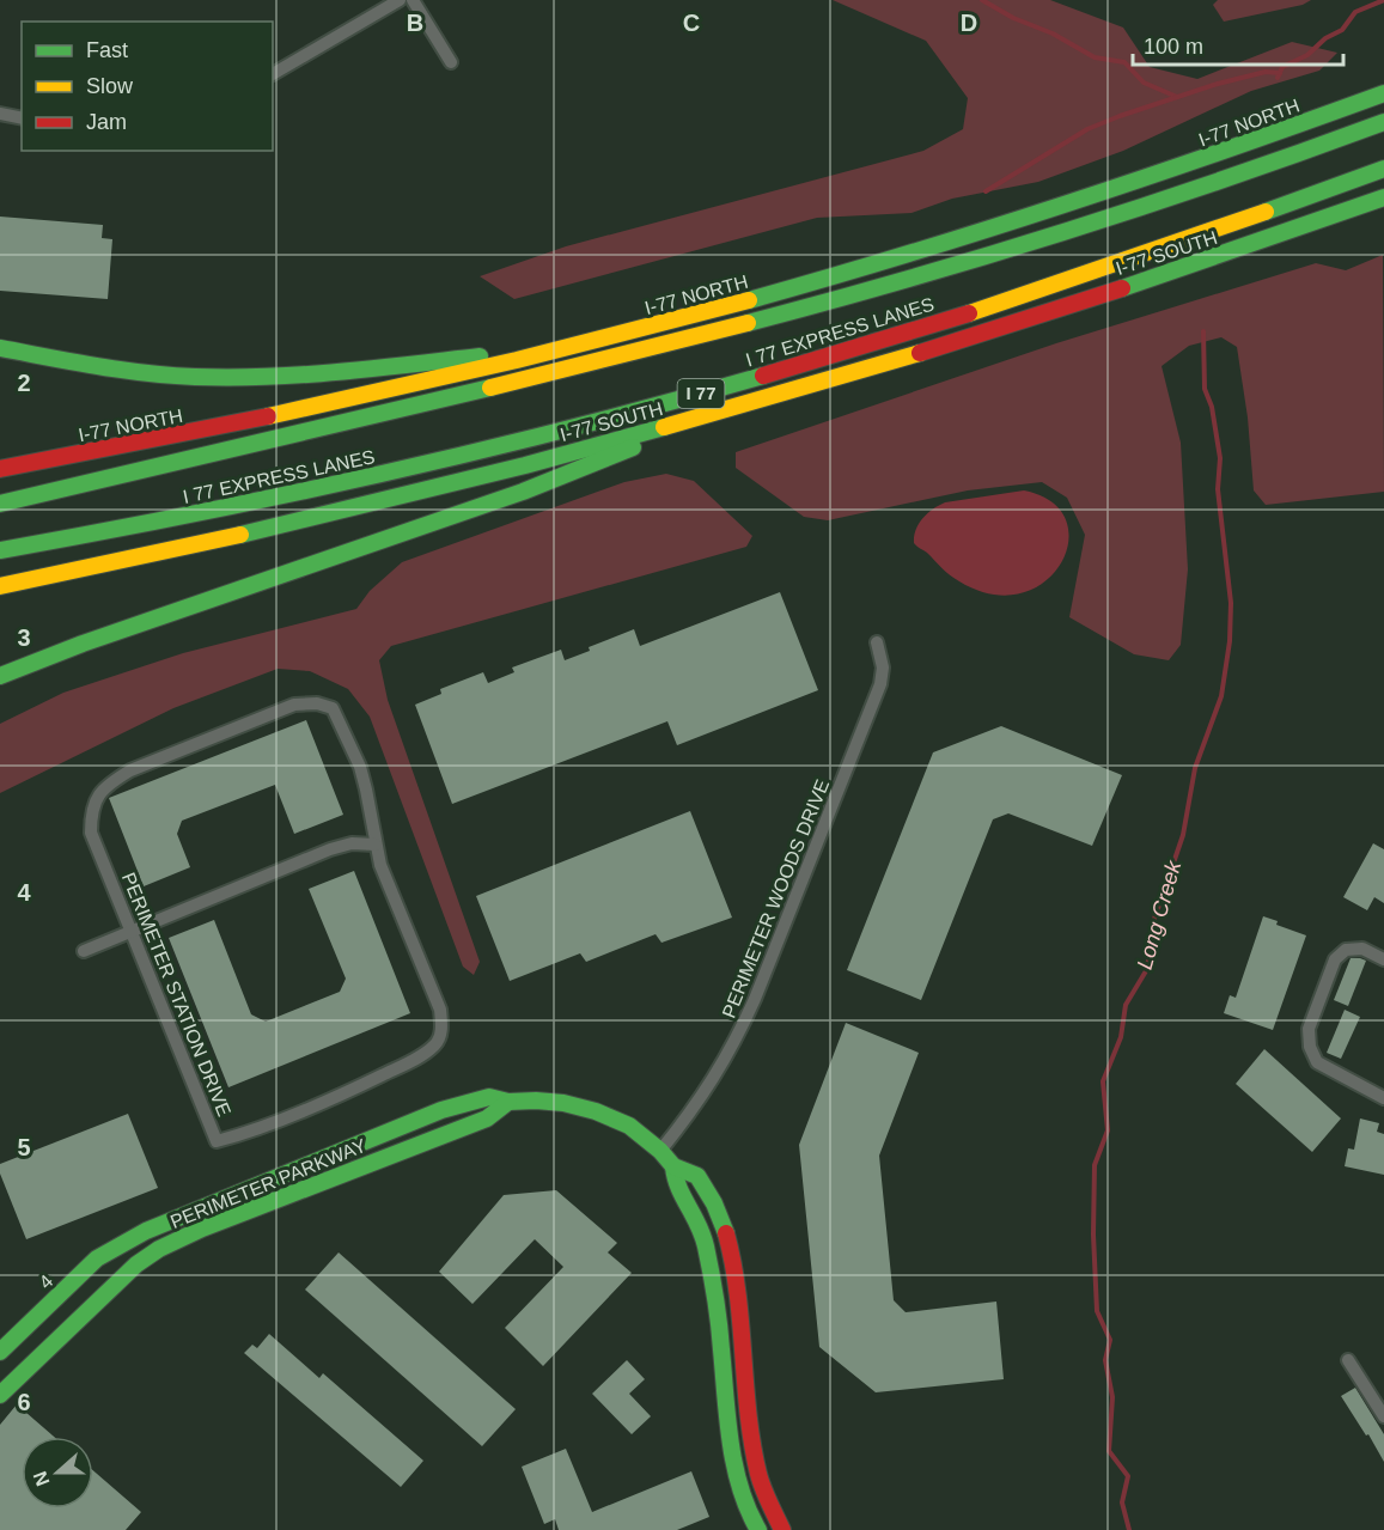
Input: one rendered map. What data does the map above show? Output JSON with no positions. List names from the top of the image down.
{
  "streets": {
    "main road": [
      "I-77 NORTH",
      "I-77 SOUTH",
      "I 77 EXPRESS LANES",
      "I 77",
      "PERIMETER PARKWAY",
      "4"
    ],
    "street": ["PERIMETER WOODS DRIVE", "PERIMETER STATION DRIVE"]
  },
  "crossings": [
    ["PERIMETER WOODS DRIVE", "PERIMETER PARKWAY"],
    ["PERIMETER PARKWAY", "4"]
  ],
  "water": ["Long Creek"],
  "legend": ["Fast", "Slow", "Jam"],
  "scale_bar": "100 m",
  "north": "left",
  "grid": {
    "columns": ["B", "C", "D"],
    "rows": [
      "2",
      "3",
      "4",
      "5",
      "6"
    ]
  }
}
